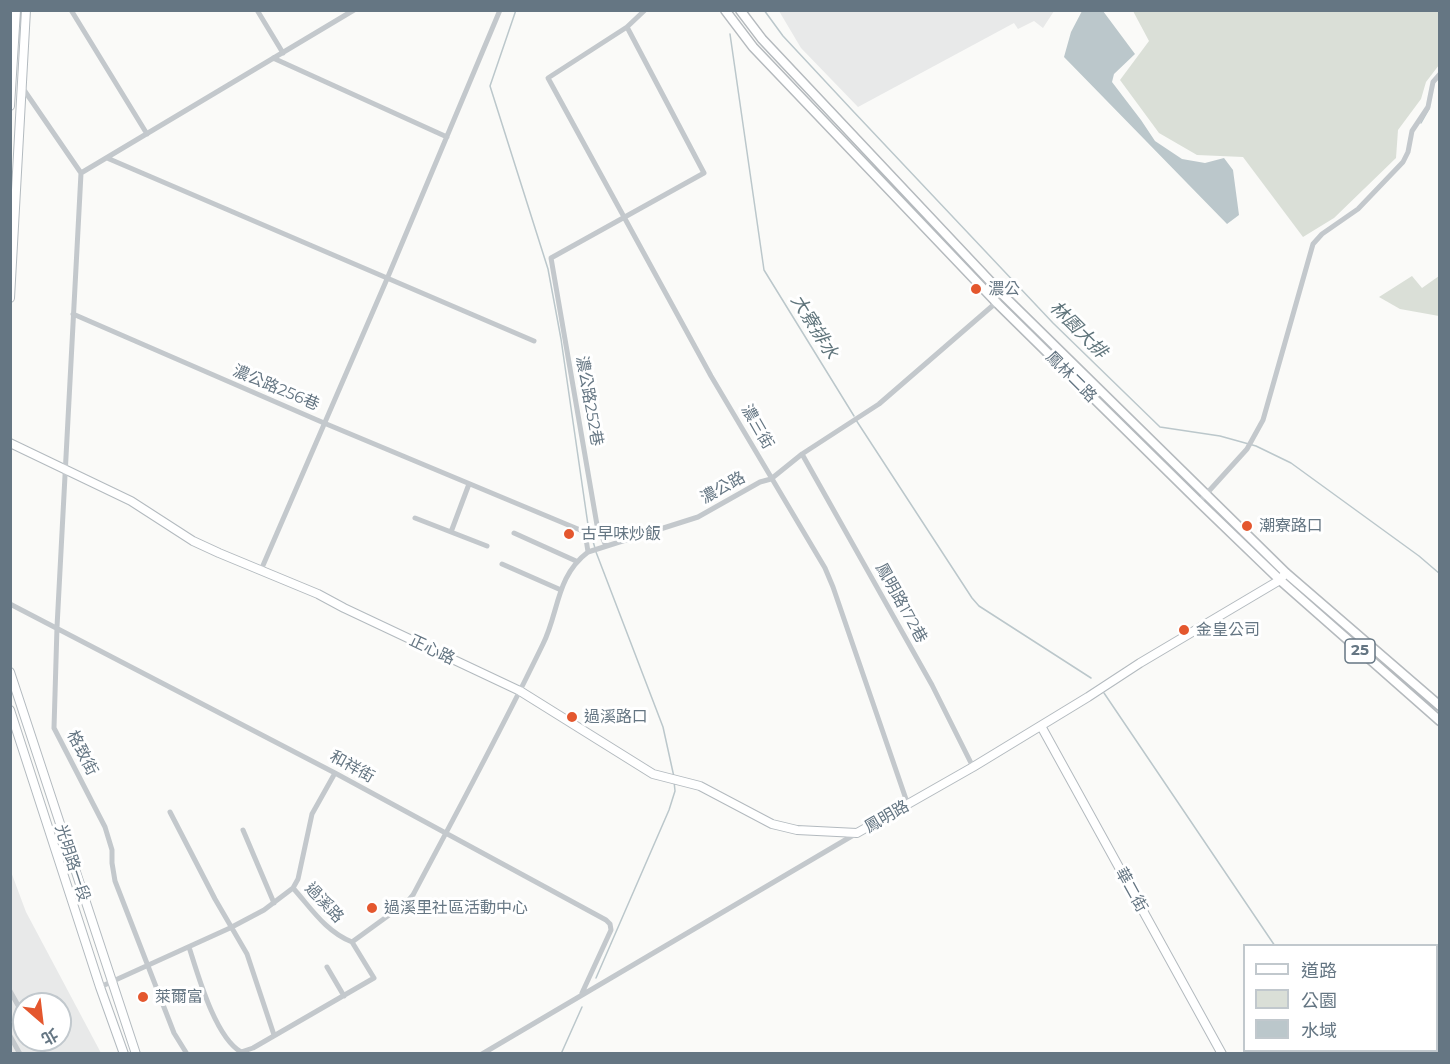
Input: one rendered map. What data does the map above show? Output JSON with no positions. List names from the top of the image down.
{
  "streets": {
    "main road": ["鳳林二路", "25"],
    "street": [
      "濃公路256巷",
      "濃公路252巷",
      "濃三街",
      "濃公路",
      "鳳明路172巷",
      "正心路",
      "格致街",
      "和祥街",
      "鳳明路",
      "光明路一段",
      "華二街",
      "過溪路"
    ]
  },
  "crossings": [
    ["鳳林二路", "濃公路"],
    ["鳳林二路", "鳳明路"],
    ["濃公路256巷", "濃公路"],
    ["濃公路256巷", "格致街"],
    ["濃公路252巷", "濃三街"],
    ["濃公路252巷", "濃公路"],
    ["濃三街", "濃公路"],
    ["濃三街", "鳳明路"],
    ["濃公路", "鳳明路172巷"],
    ["濃公路", "正心路"],
    ["濃公路", "過溪路"],
    ["鳳明路172巷", "鳳明路"],
    ["正心路", "格致街"],
    ["正心路", "鳳明路"],
    ["正心路", "過溪路"],
    ["格致街", "和祥街"],
    ["格致街", "過溪路"],
    ["和祥街", "鳳明路"],
    ["和祥街", "過溪路"],
    ["鳳明路", "華二街"],
    ["光明路一段", "過溪路"]
  ],
  "water": ["大寮排水", "林園大排"],
  "places": [
    "濃公",
    "潮寮路口",
    "古早味炒飯",
    "金皇公司",
    "過溪路口",
    "過溪里社區活動中心",
    "萊爾富"
  ],
  "legend": ["道路", "公園", "水域"],
  "north": "bottom right"
}
